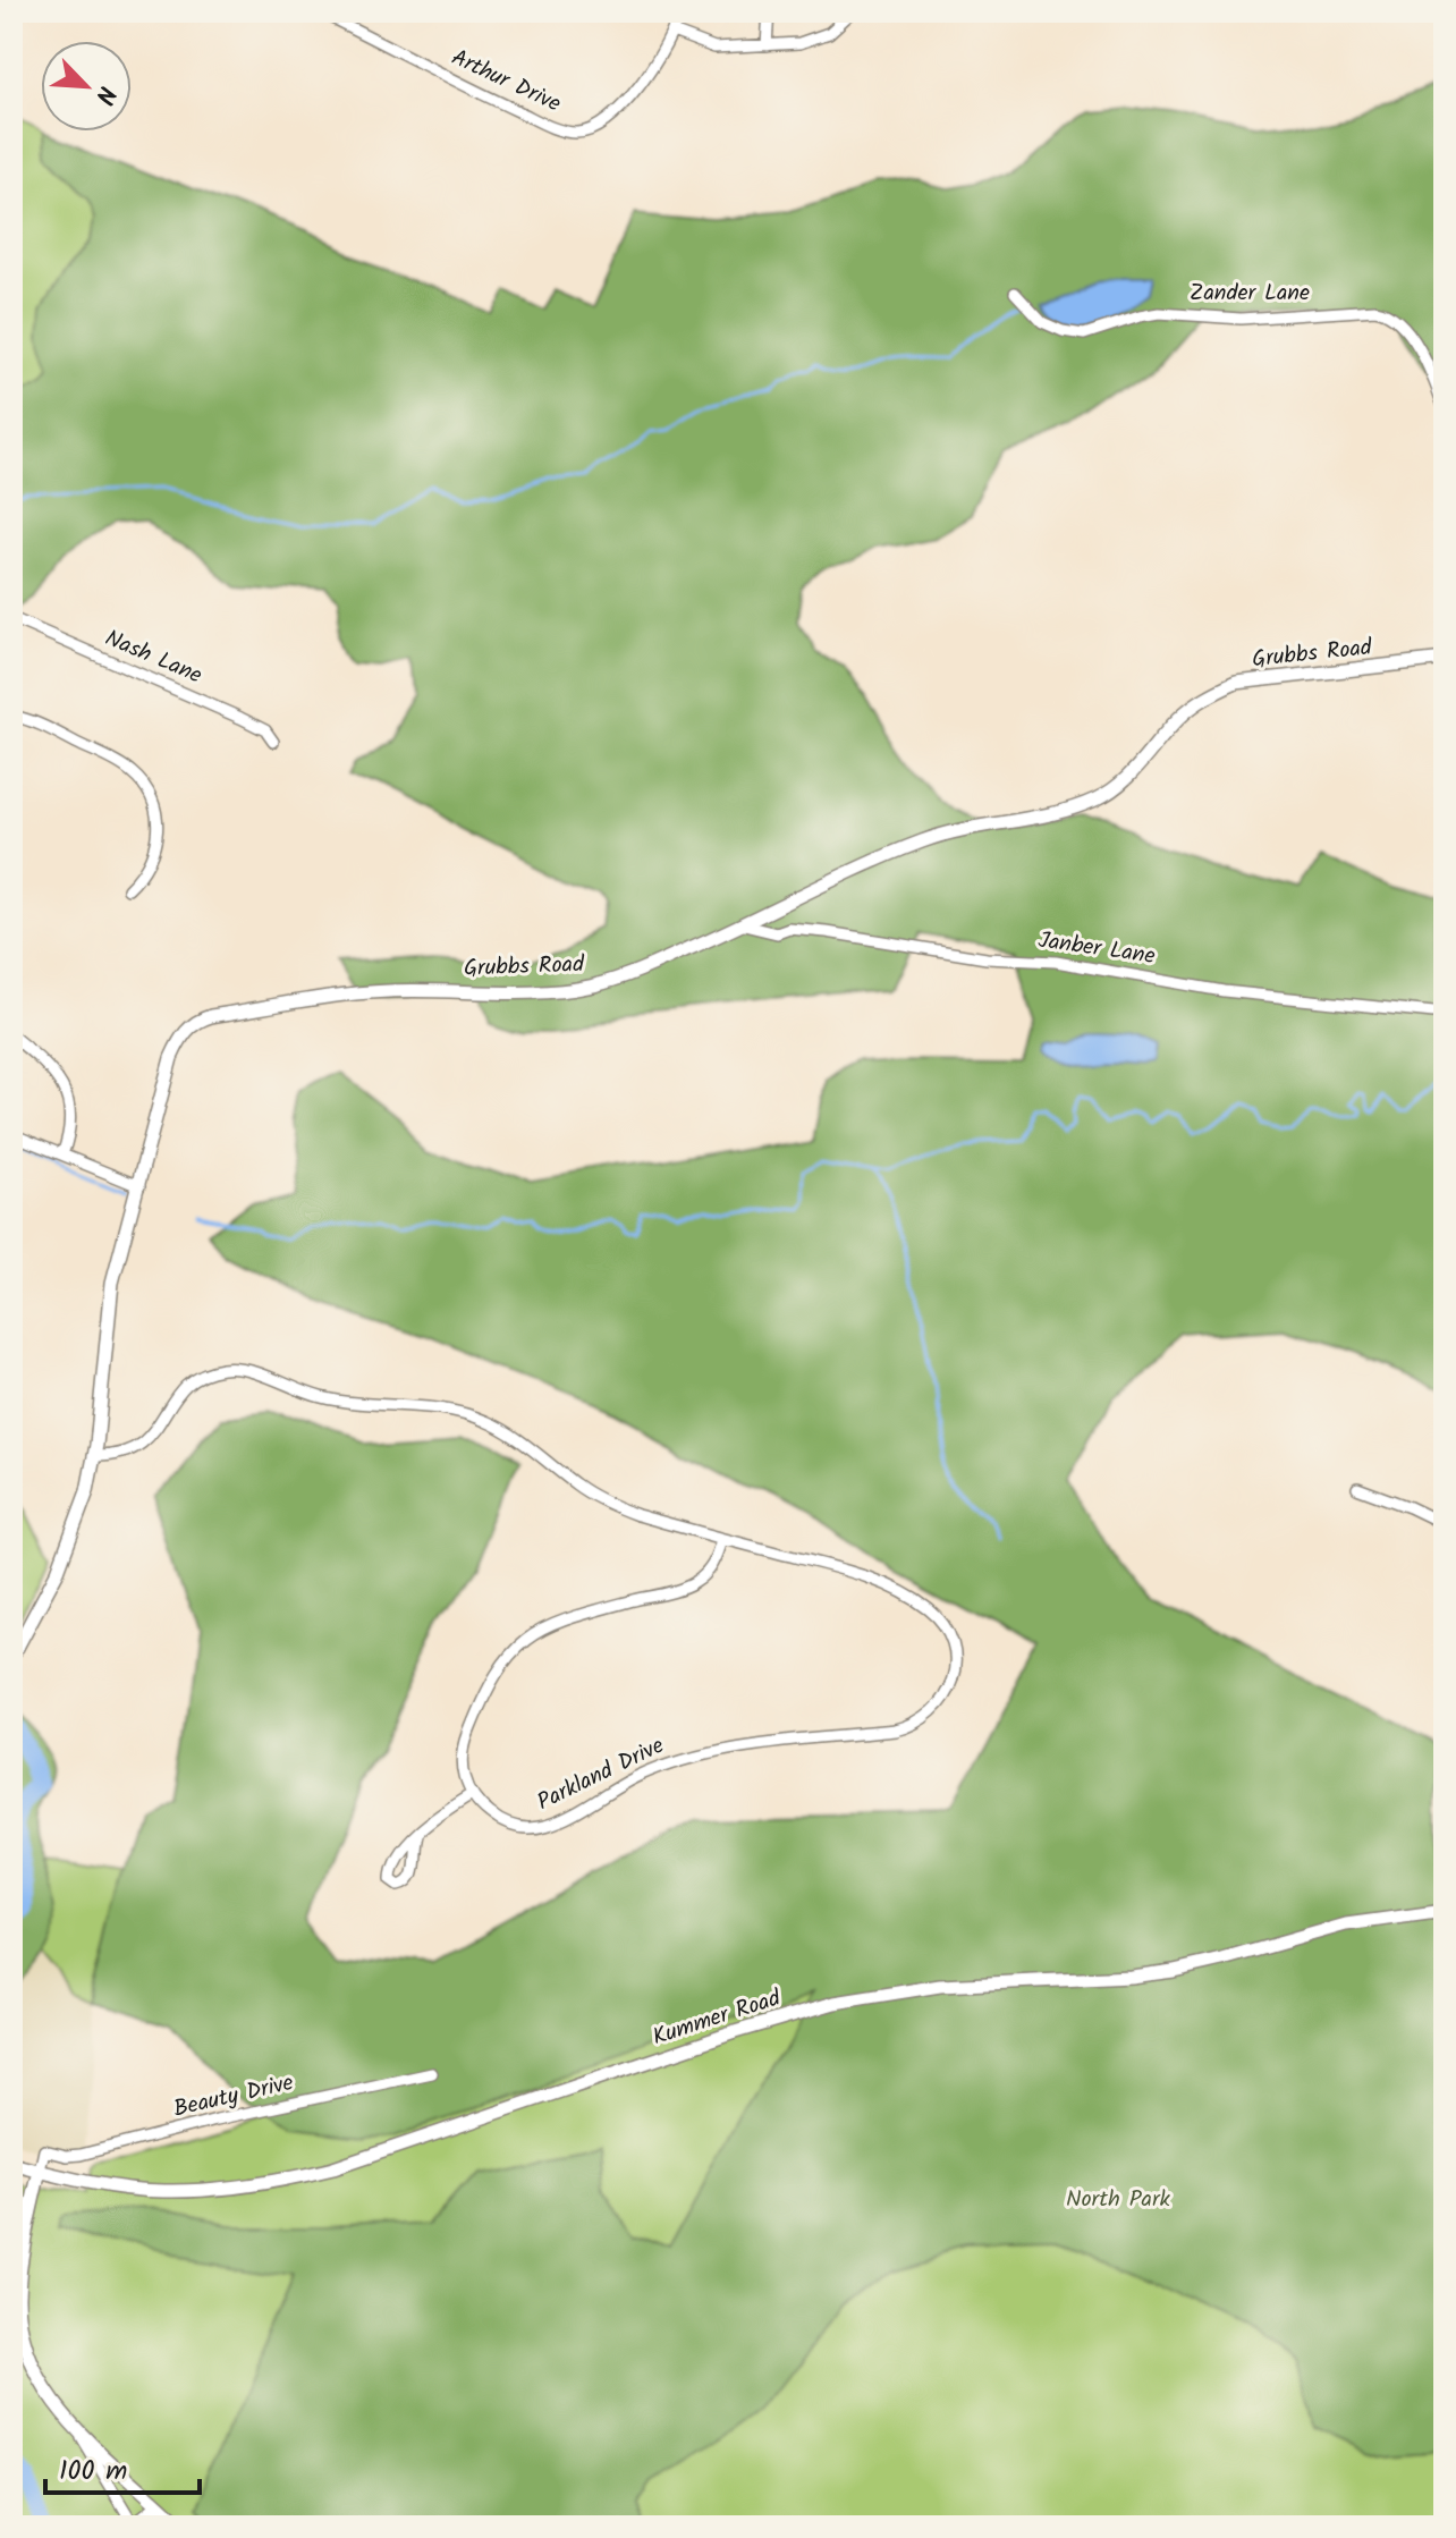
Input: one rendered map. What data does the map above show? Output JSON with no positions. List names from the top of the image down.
{
  "streets": {
    "street": [
      "Arthur Drive",
      "Zander Lane",
      "Grubbs Road",
      "Nash Lane",
      "Janber Lane",
      "Parkland Drive",
      "Kummer Road",
      "Beauty Drive"
    ]
  },
  "crossings": [
    ["Grubbs Road", "Janber Lane"],
    ["Grubbs Road", "Parkland Drive"],
    ["Kummer Road", "Beauty Drive"]
  ],
  "parks": ["North Park"],
  "scale_bar": "100 m",
  "north": "bottom right"
}
